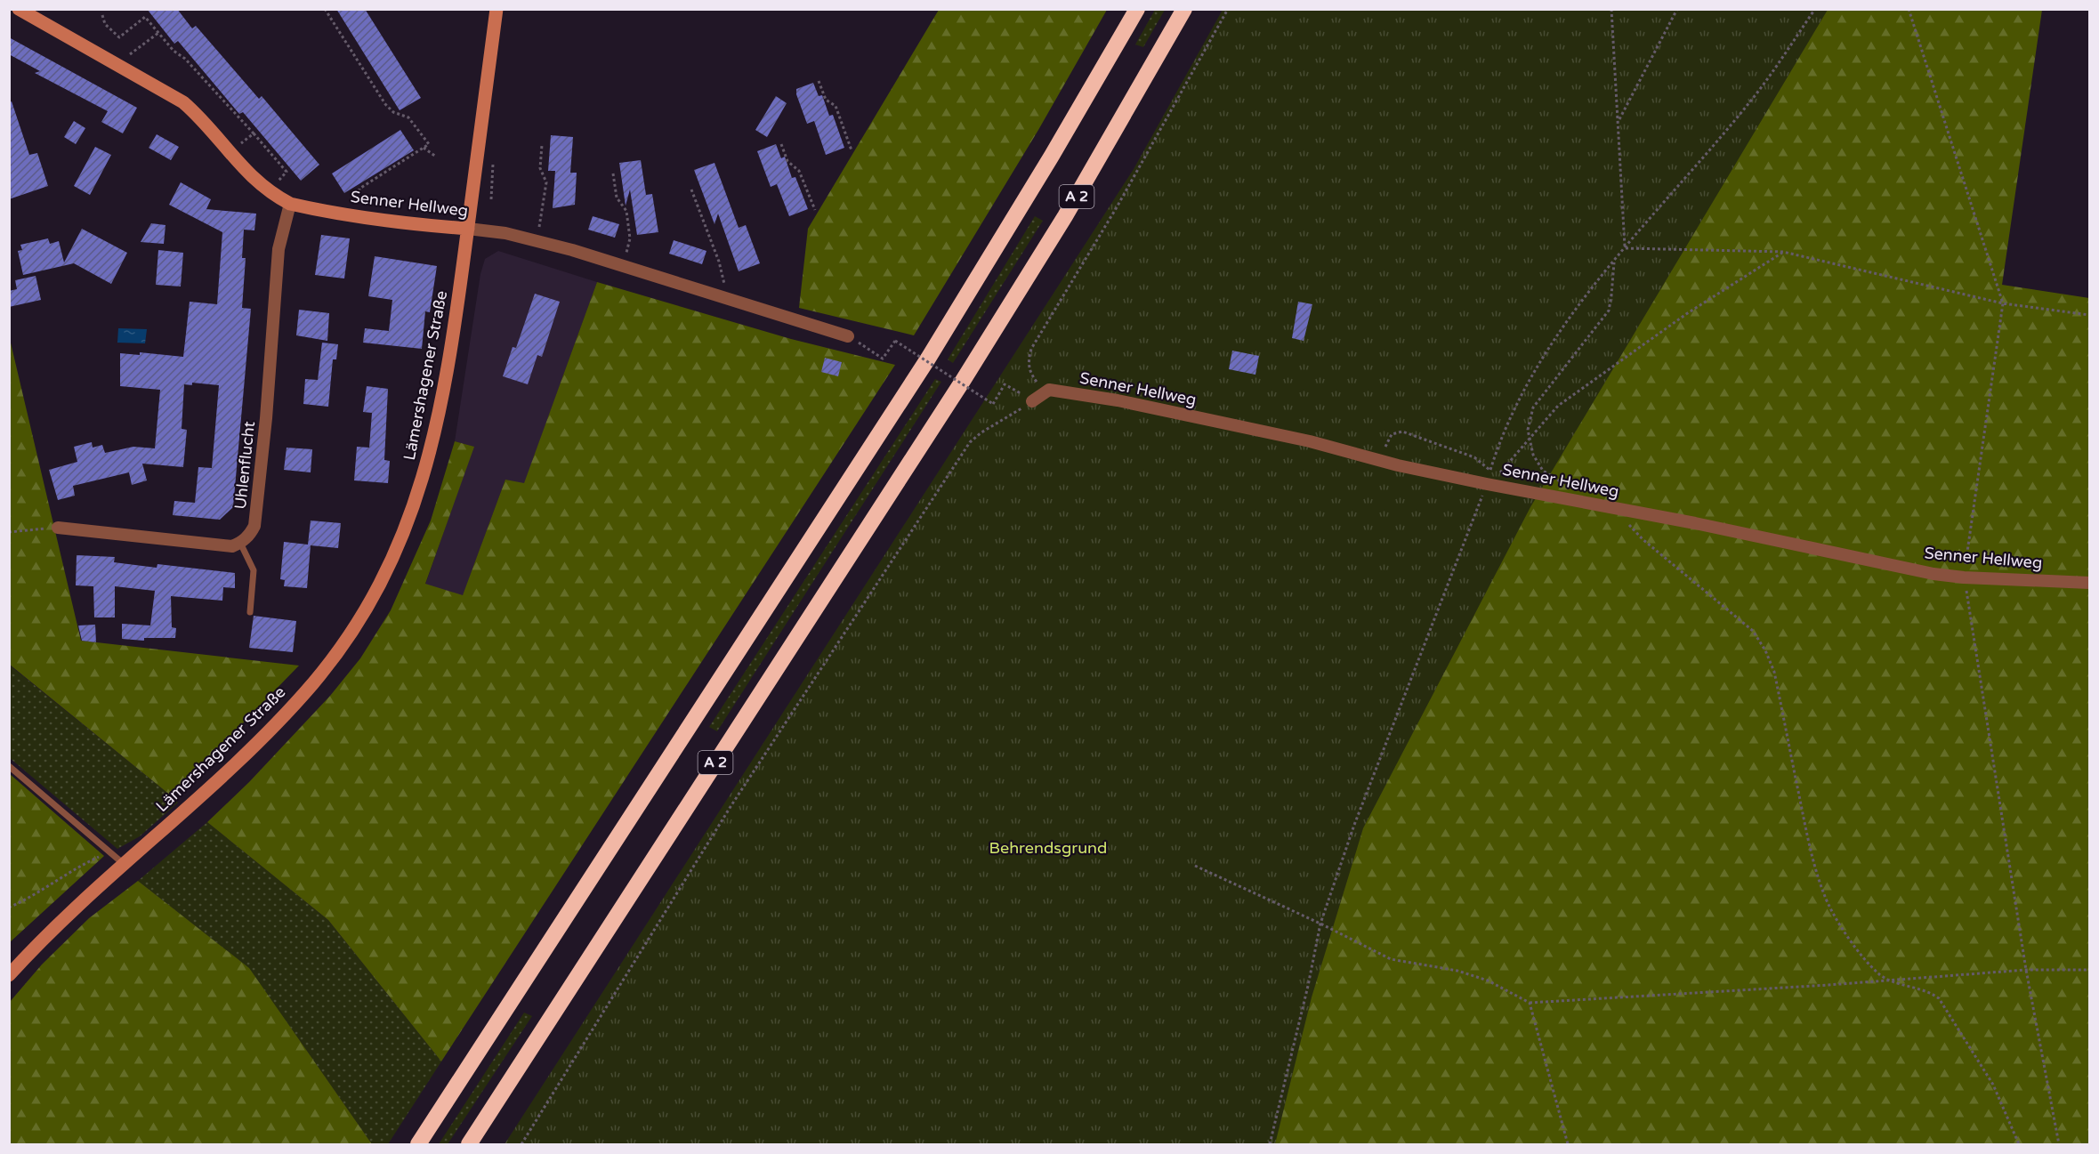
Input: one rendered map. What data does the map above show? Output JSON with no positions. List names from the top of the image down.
{
  "streets": {
    "highway": ["A 2"],
    "main road": ["Senner Hellweg", "Lämershagener Straße"],
    "street": ["Uhlenflucht"]
  },
  "crossings": [
    ["Senner Hellweg", "Lämershagener Straße"],
    ["Senner Hellweg", "Uhlenflucht"]
  ],
  "parks": ["Behrendsgrund"]
}
